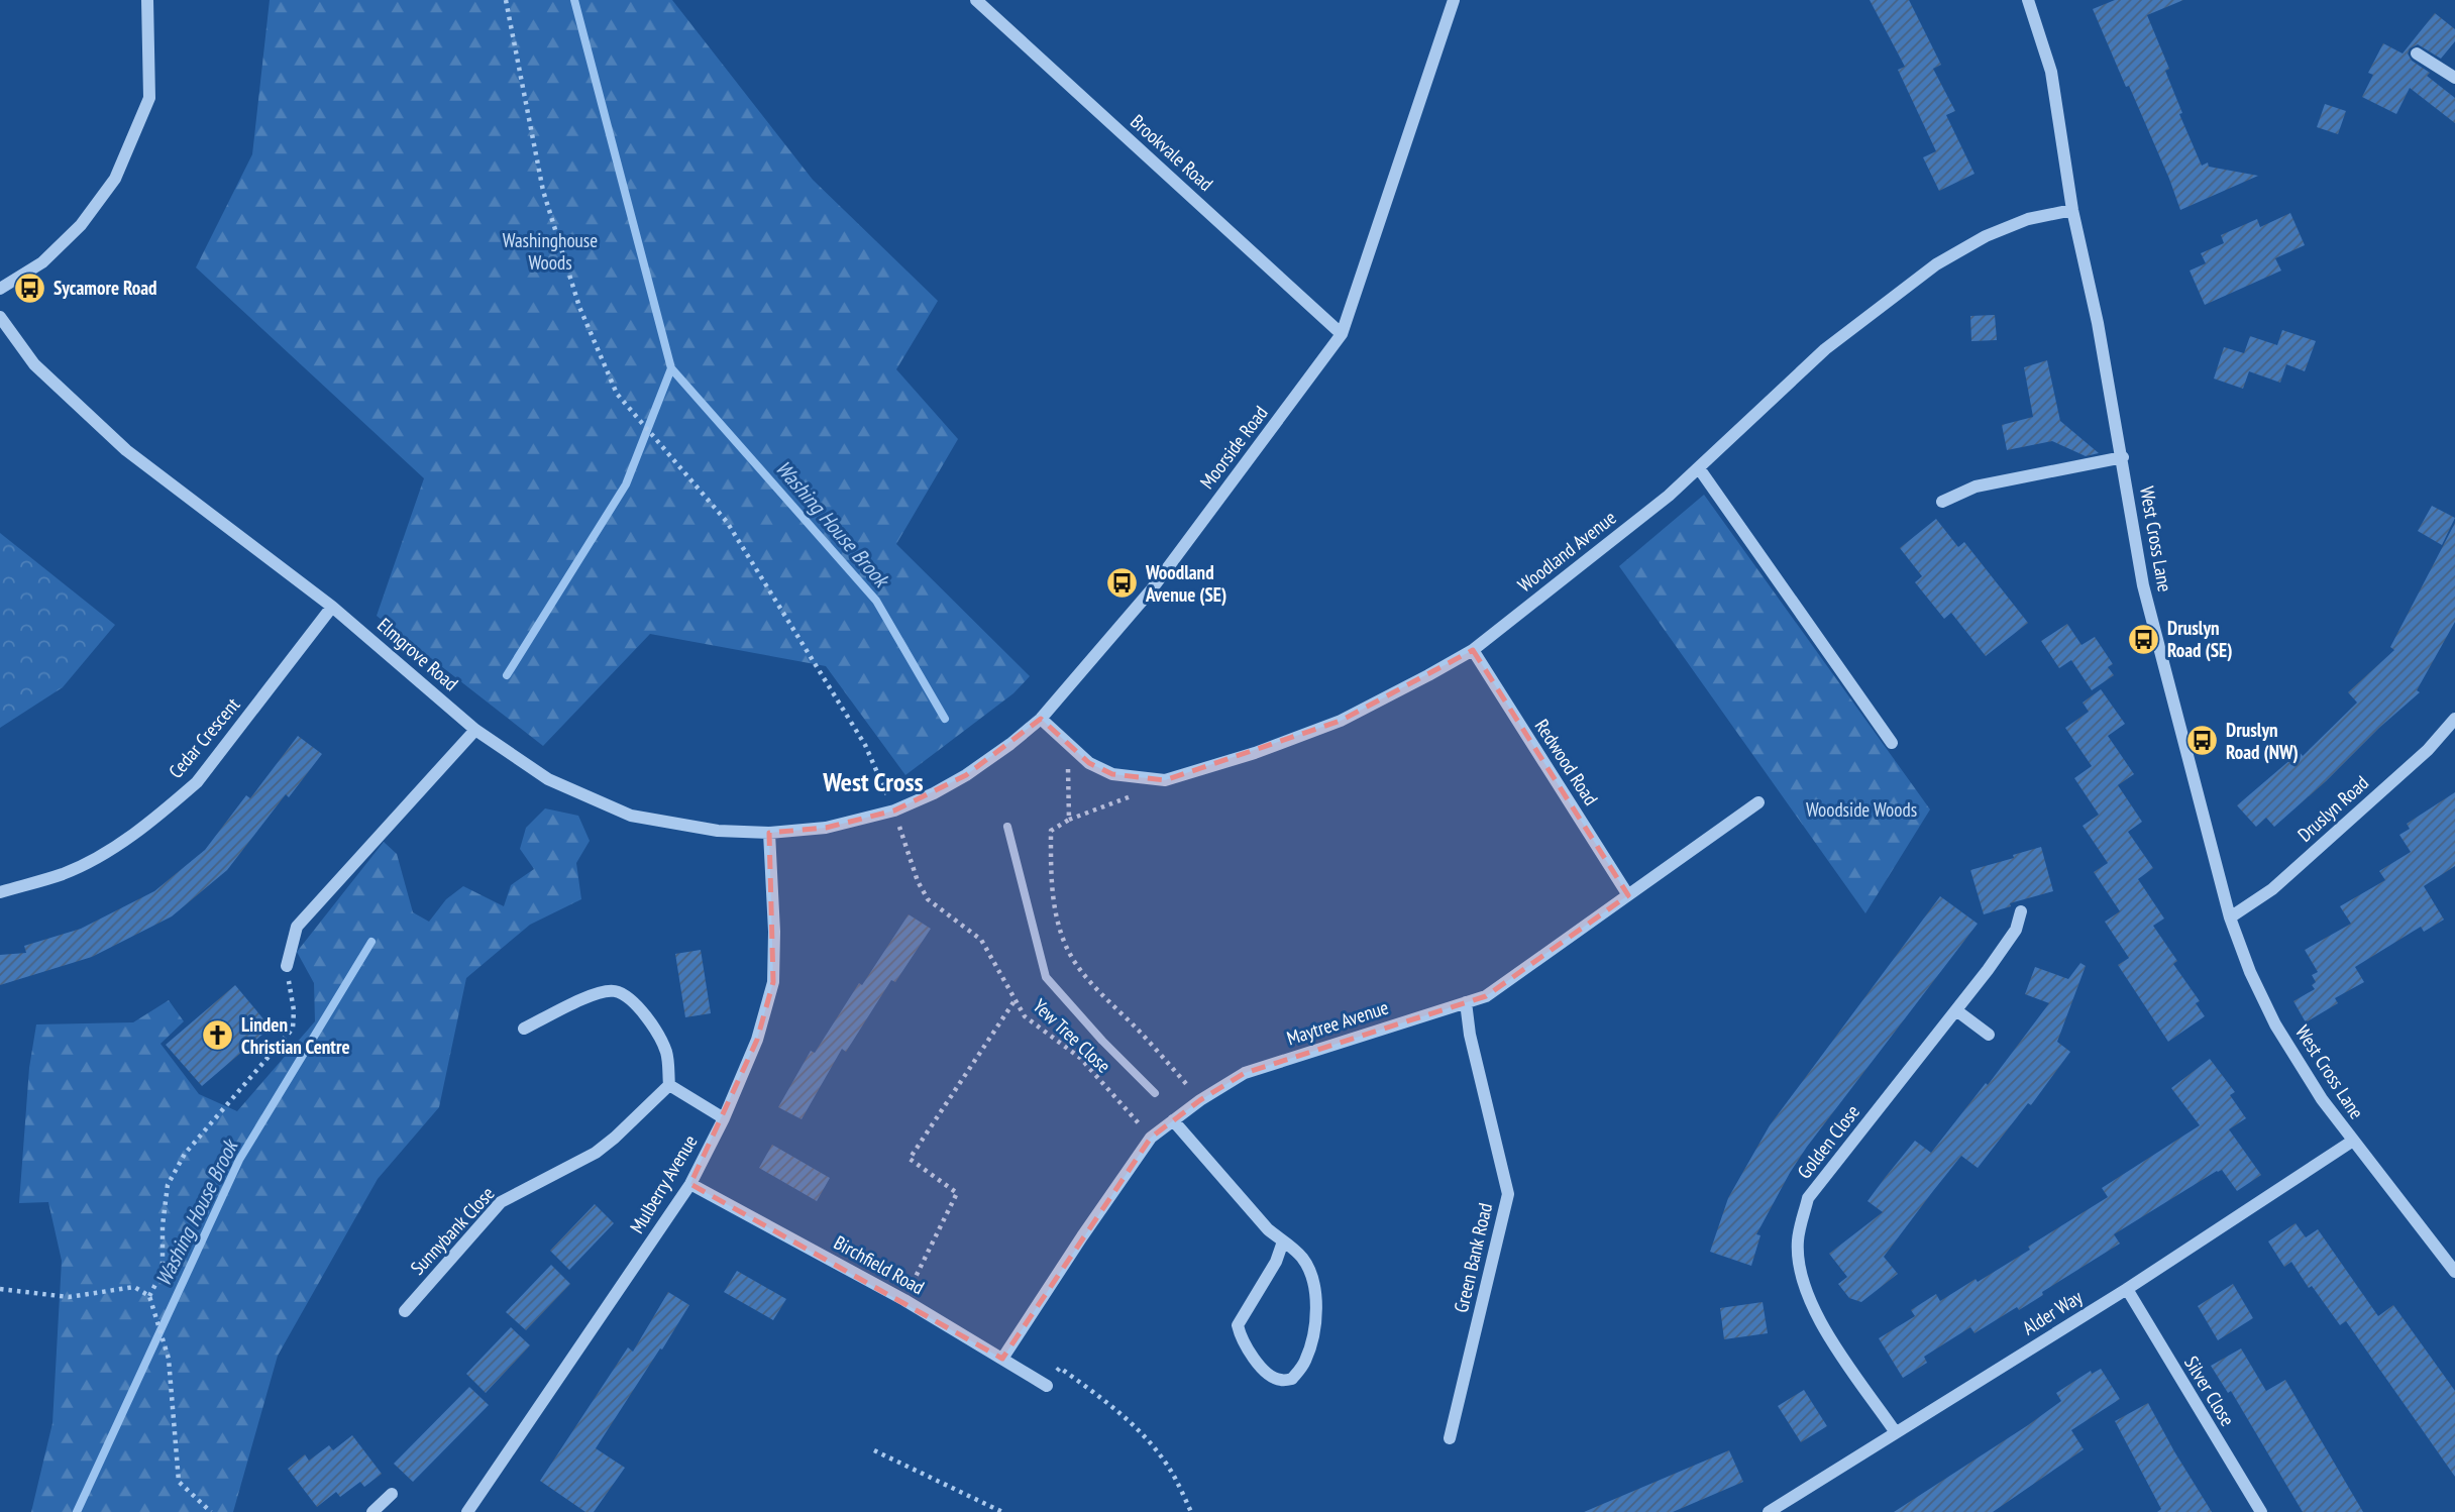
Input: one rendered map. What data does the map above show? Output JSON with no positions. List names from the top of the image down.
{
  "streets": {
    "street": [
      "Brookvale Road",
      "Moorside Road",
      "West Cross Lane",
      "Woodland Avenue",
      "Elmgrove Road",
      "Cedar Crescent",
      "Redwood Road",
      "Druslyn Road",
      "Maytree Avenue",
      "Golden Close",
      "Mulberry Avenue",
      "Sunnybank Close",
      "Green Bank Road",
      "Birchfield Road",
      "Alder Way",
      "Silver Close"
    ],
    "path": ["Yew Tree Close"]
  },
  "crossings": [
    ["Brookvale Road", "Moorside Road"],
    ["Moorside Road", "Woodland Avenue"],
    ["Moorside Road", "Elmgrove Road"],
    ["Moorside Road", "Yew Tree Close"],
    ["West Cross Lane", "Woodland Avenue"],
    ["West Cross Lane", "Druslyn Road"],
    ["West Cross Lane", "Alder Way"],
    ["Woodland Avenue", "Redwood Road"],
    ["Elmgrove Road", "Cedar Crescent"],
    ["Elmgrove Road", "Yew Tree Close"],
    ["Elmgrove Road", "Mulberry Avenue"],
    ["Redwood Road", "Maytree Avenue"],
    ["Maytree Avenue", "Yew Tree Close"],
    ["Maytree Avenue", "Green Bank Road"],
    ["Maytree Avenue", "Birchfield Road"],
    ["Golden Close", "Alder Way"],
    ["Mulberry Avenue", "Birchfield Road"],
    ["Alder Way", "Silver Close"]
  ],
  "districts": ["West Cross"],
  "water": ["Washing House Brook"],
  "parks": ["Washinghouse Woods", "Woodside Woods"],
  "places": {
    "bus stop": [
      "Sycamore Road",
      "Woodland Avenue (SE)",
      "Druslyn Road (SE)",
      "Druslyn Road (NW)"
    ],
    "church": ["Linden Christian Centre"]
  }
}
